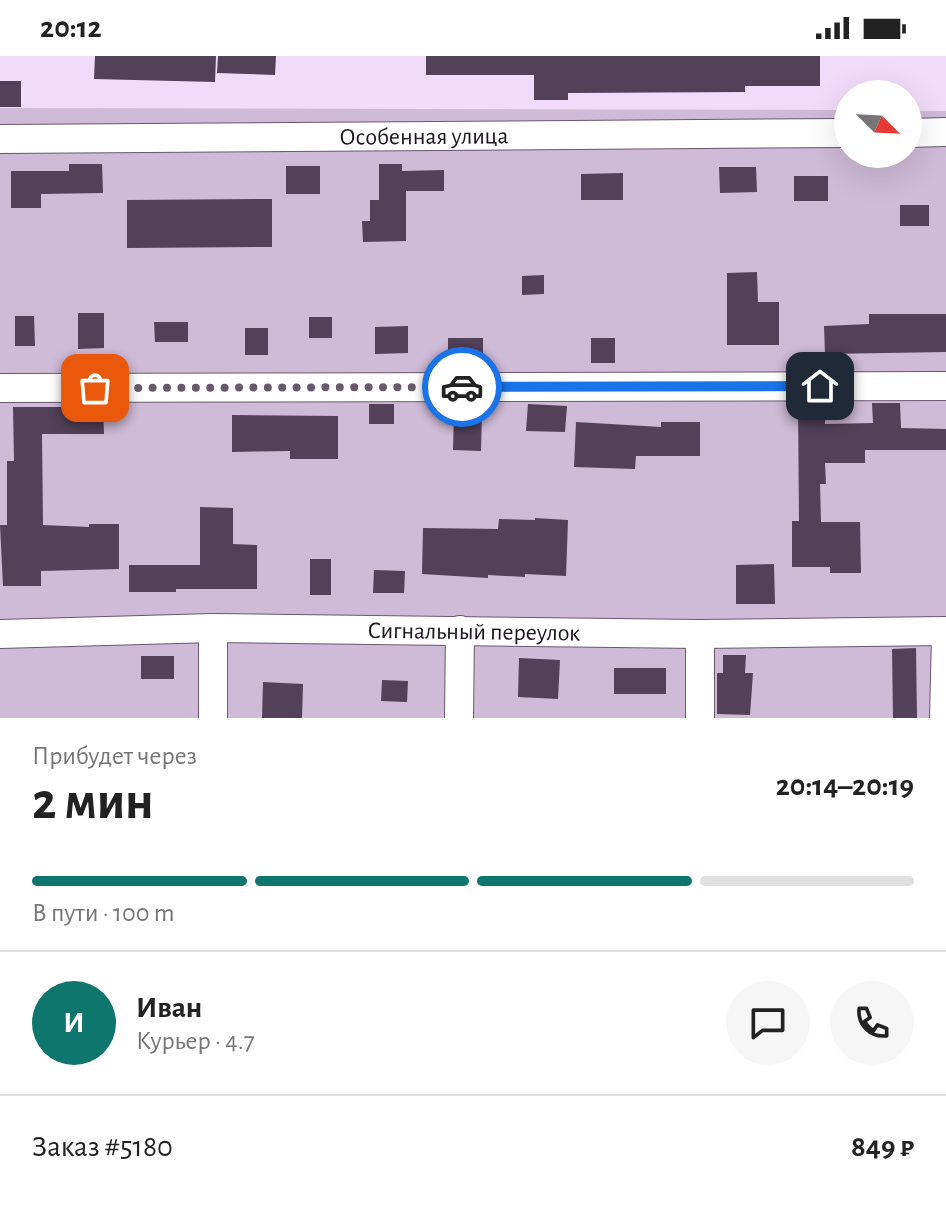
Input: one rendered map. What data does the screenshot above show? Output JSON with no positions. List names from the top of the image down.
{
  "streets": {
    "street": ["Особенная улица", "Сигнальный переулок"]
  },
  "north": "bottom right",
  "page": {
    "status": "20:12",
    "heading": ["2 мин", "Прибудет через", "20:14–20:19"],
    "panel": [
      "Иван",
      "Курьер · 4.7",
      "Заказ #5180",
      "849 ₽"
    ],
    "bar": "В пути · 100 m",
    "round": "И"
  }
}
